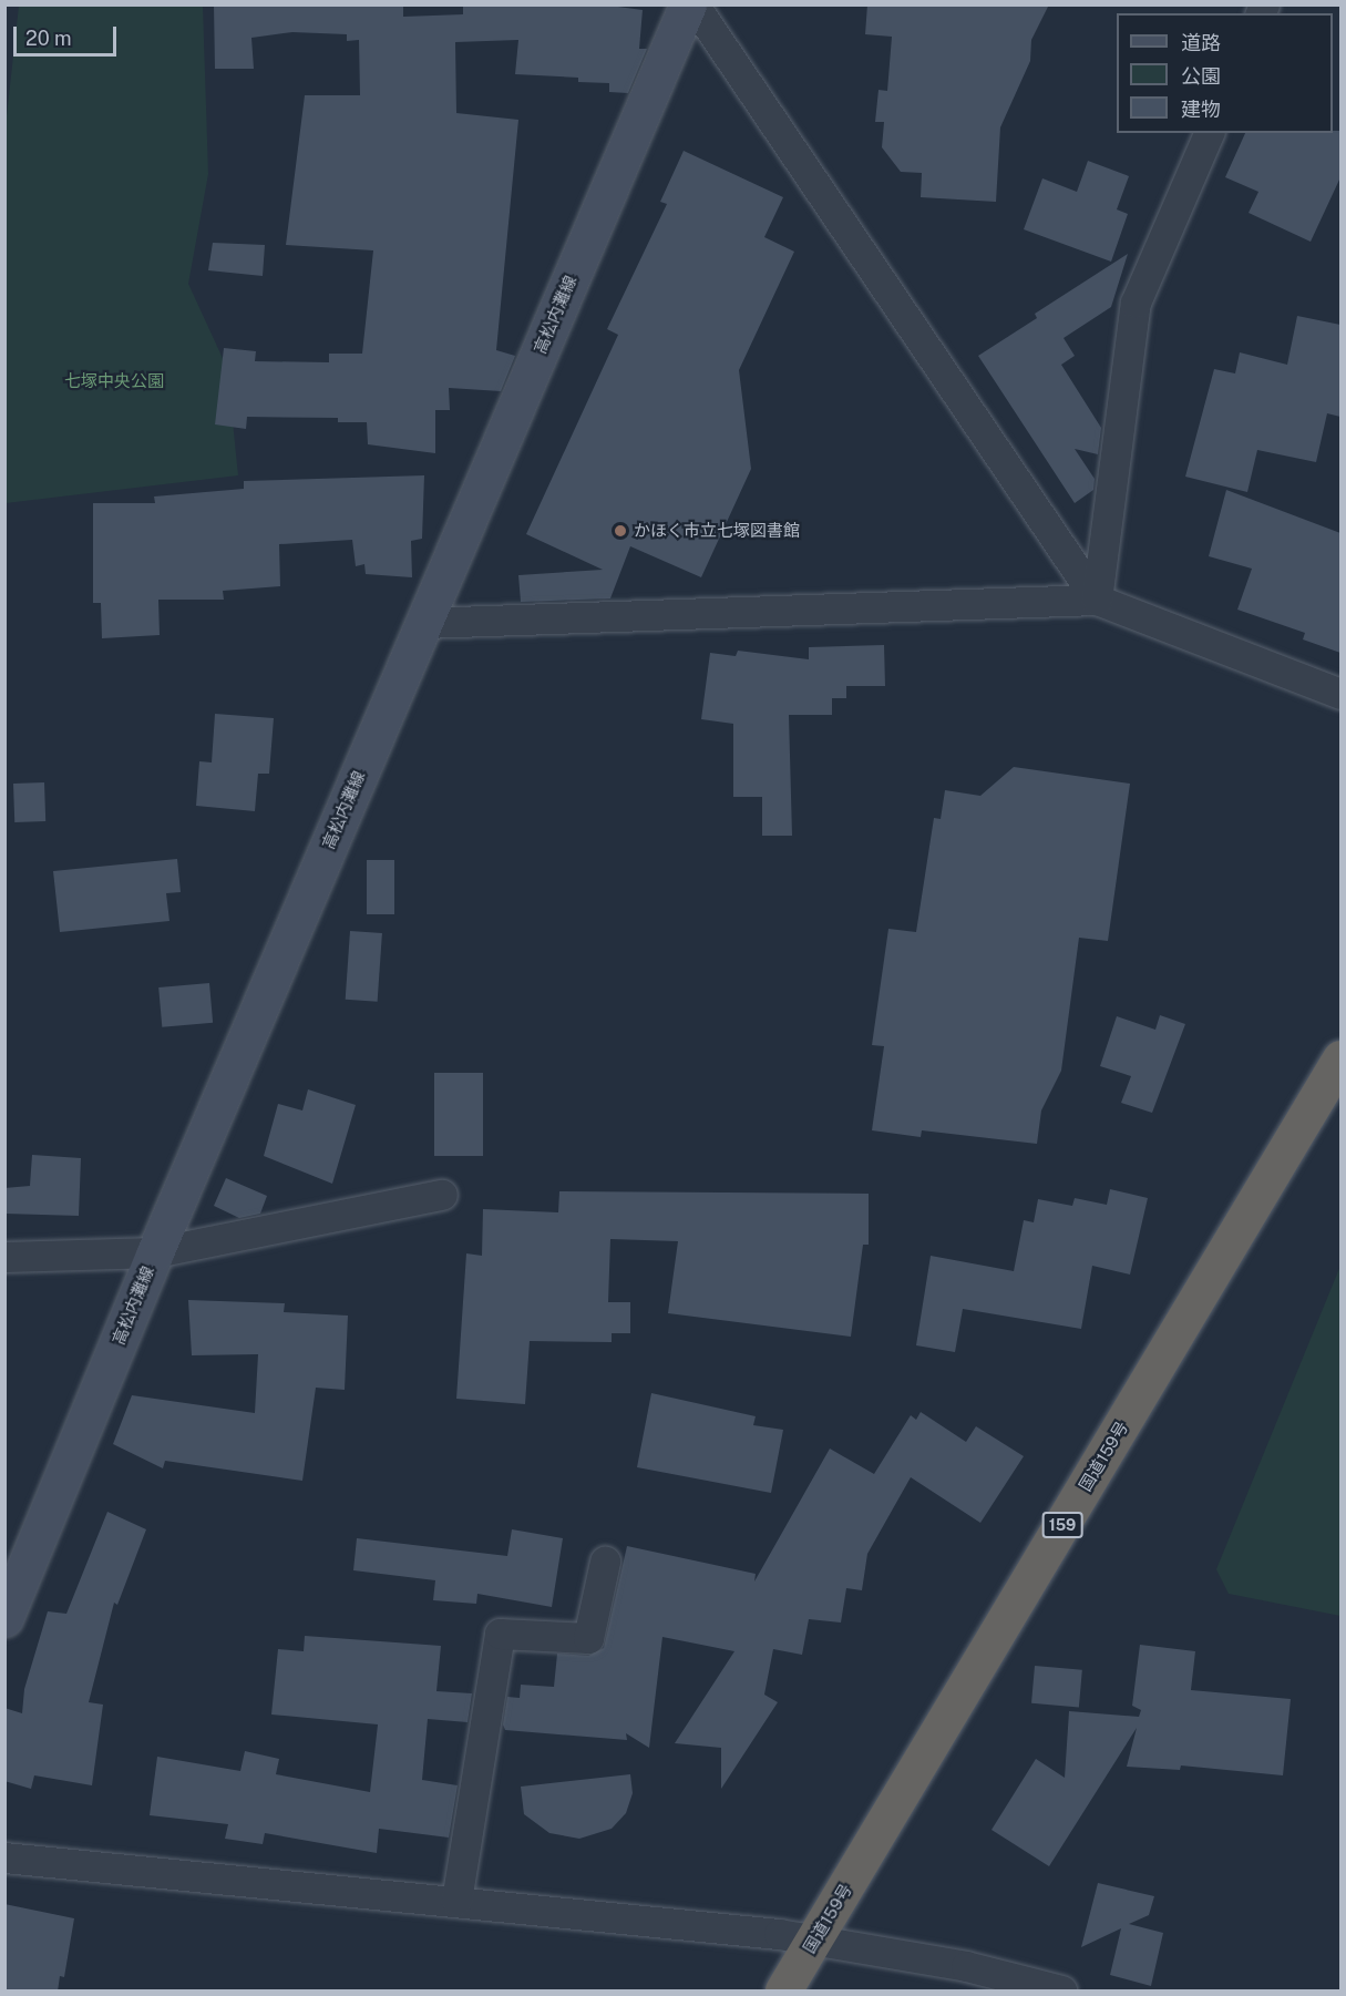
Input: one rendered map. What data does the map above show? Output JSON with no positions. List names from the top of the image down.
{
  "streets": {
    "highway": ["国道159号", "159"],
    "main road": ["高松内灘線"]
  },
  "parks": ["七塚中央公園"],
  "places": ["かほく市立七塚図書館"],
  "legend": ["道路", "公園", "建物"],
  "scale_bar": "20 m"
}
